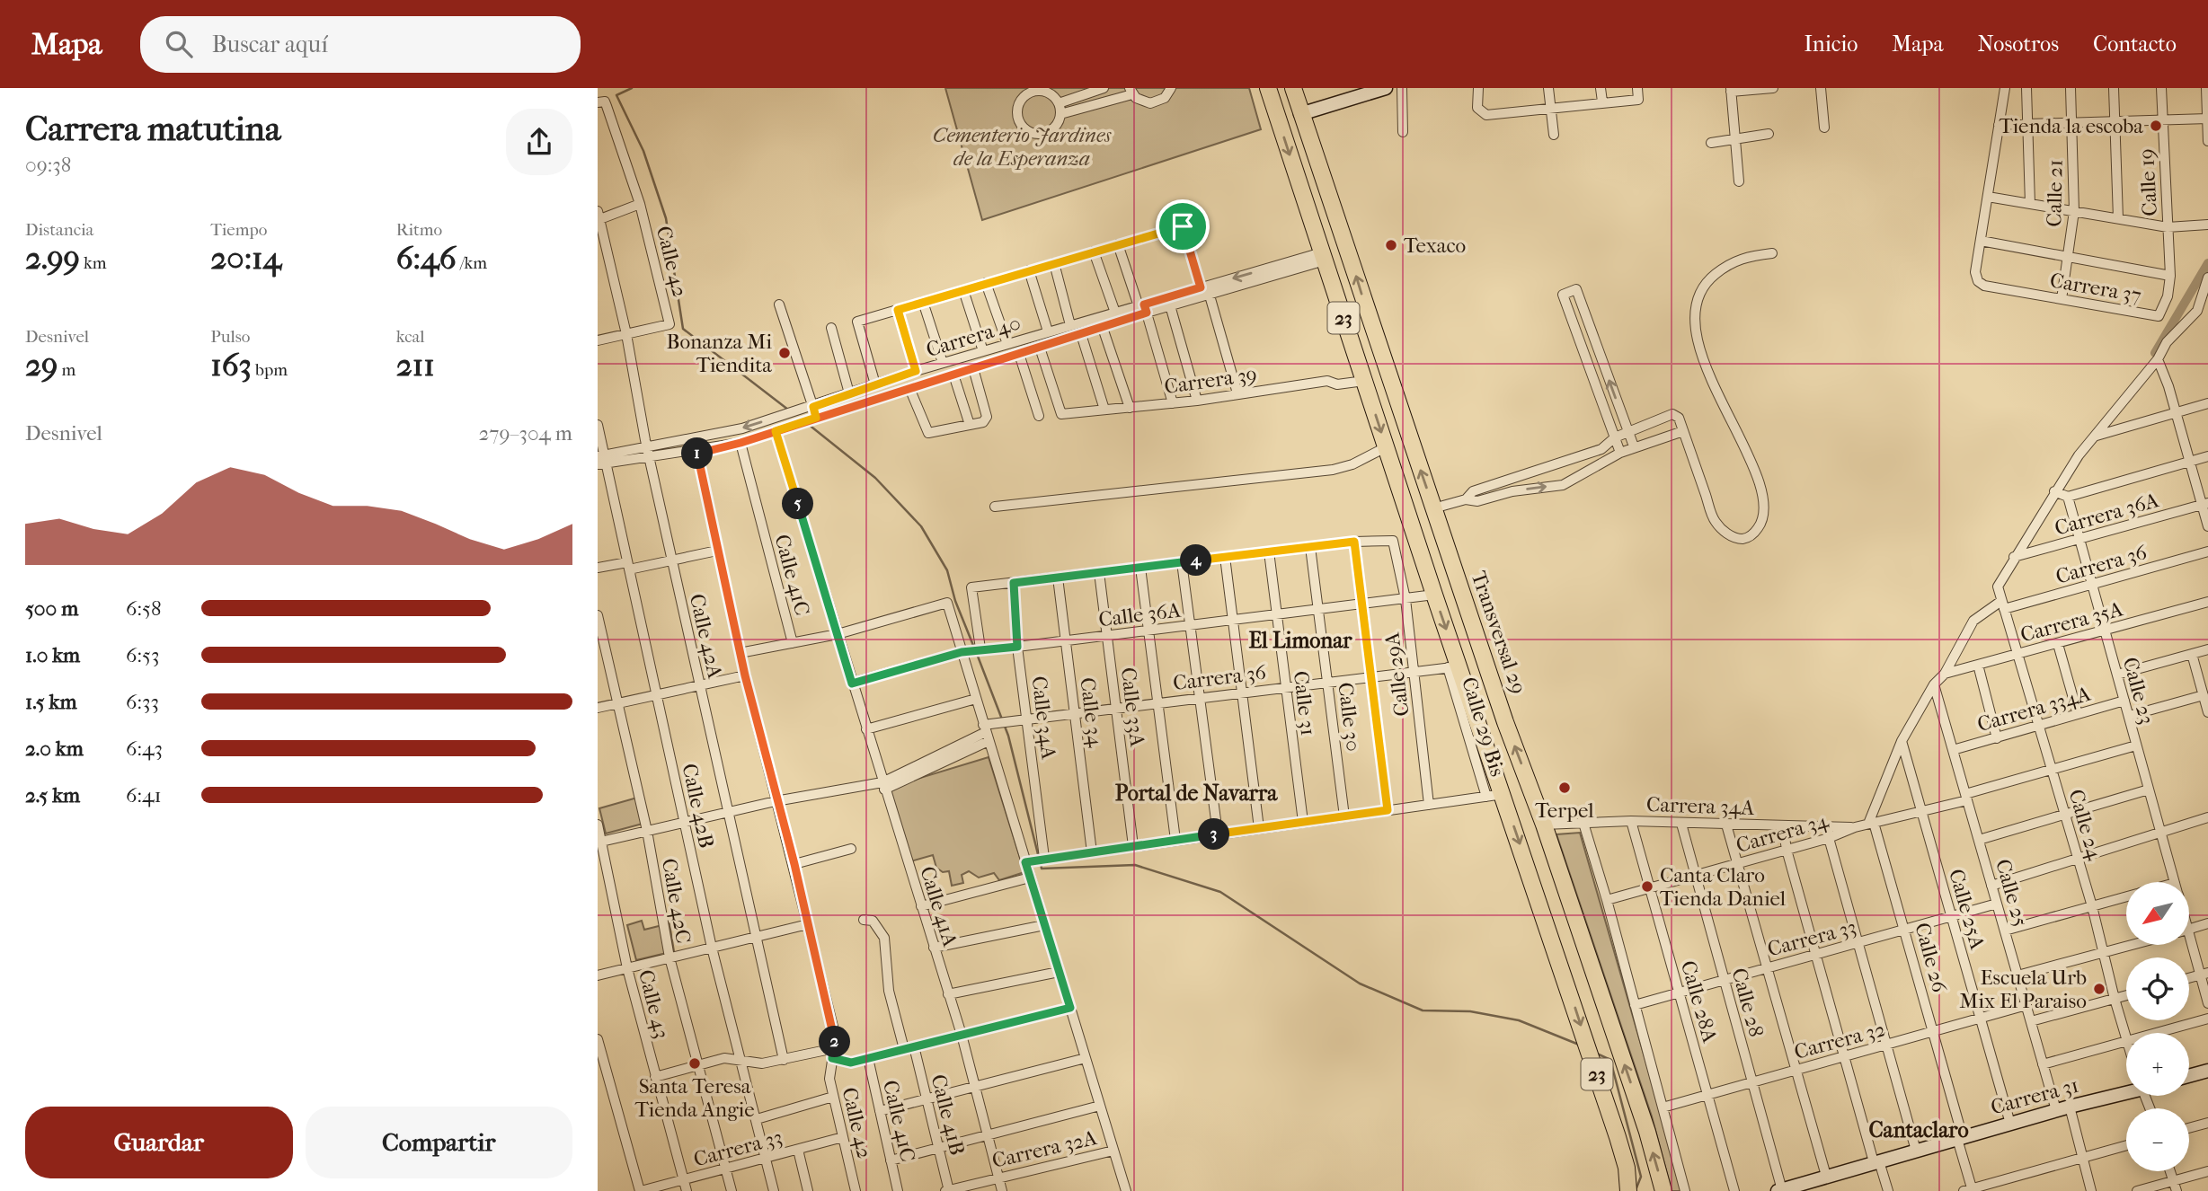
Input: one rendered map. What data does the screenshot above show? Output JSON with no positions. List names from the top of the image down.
{
  "streets": {
    "highway": ["23", "Transversal 29"],
    "street": [
      "Calle 19",
      "Calle 21",
      "Calle 42",
      "Carrera 37",
      "Carrera 40",
      "Carrera 39",
      "Carrera 36A",
      "Carrera 36",
      "Calle 41C",
      "Calle 36A",
      "Carrera 35A",
      "Calle 42A",
      "Calle 29A",
      "Calle 23",
      "Calle 31",
      "Calle 33A",
      "Carrera 334A",
      "Calle 34",
      "Calle 30",
      "Calle 34A",
      "Calle 29 Bis",
      "Calle 42B",
      "Carrera 34A",
      "Calle 24",
      "Carrera 34",
      "Calle 25",
      "Calle 42C",
      "Calle 41A",
      "Calle 25A",
      "Carrera 33",
      "Calle 26",
      "Calle 28A",
      "Calle 28",
      "Calle 43",
      "Carrera 32",
      "Carrera 31",
      "Calle 41B",
      "Carrera 32A"
    ]
  },
  "crossings": [
    ["Calle 19", "Carrera 37"],
    ["Calle 21", "Carrera 37"],
    ["Calle 42", "Carrera 40"],
    ["Calle 42", "Calle 42A"],
    ["Calle 42", "Carrera 33"],
    ["23", "Carrera 40"],
    ["23", "Carrera 39"],
    ["23", "Carrera 36"],
    ["23", "Calle 36A"],
    ["23", "Calle 29 Bis"],
    ["Carrera 40", "Carrera 39"],
    ["Carrera 40", "Calle 41C"],
    ["Carrera 40", "Calle 42A"],
    ["Carrera 40", "Calle 42B"],
    ["Carrera 40", "Calle 41A"],
    ["Carrera 36A", "Calle 23"],
    ["Carrera 36A", "Calle 24"],
    ["Carrera 36", "Calle 29A"],
    ["Carrera 36", "Calle 23"],
    ["Carrera 36", "Calle 31"],
    ["Carrera 36", "Calle 33A"],
    ["Carrera 36", "Calle 34"],
    ["Carrera 36", "Calle 30"],
    ["Carrera 36", "Calle 34A"],
    ["Carrera 36", "Calle 29 Bis"],
    ["Carrera 36", "Calle 24"],
    ["Carrera 36", "Calle 41A"],
    ["Calle 36A", "Calle 29A"],
    ["Calle 36A", "Calle 31"],
    ["Calle 36A", "Calle 33A"],
    ["Calle 36A", "Calle 34"],
    ["Calle 36A", "Calle 30"],
    ["Calle 36A", "Calle 34A"],
    ["Calle 36A", "Calle 41A"],
    ["Carrera 35A", "Calle 23"],
    ["Carrera 35A", "Calle 24"],
    ["Transversal 29", "Carrera 34A"],
    ["Calle 23", "Carrera 334A"],
    ["Calle 23", "Carrera 34"],
    ["Carrera 334A", "Calle 24"],
    ["Carrera 334A", "Calle 25"],
    ["Calle 42B", "Carrera 33"],
    ["Carrera 34A", "Carrera 34"],
    ["Carrera 34A", "Calle 28A"],
    ["Carrera 34A", "Calle 28"],
    ["Calle 24", "Carrera 34"],
    ["Carrera 34", "Calle 25"],
    ["Carrera 34", "Calle 25A"],
    ["Carrera 34", "Calle 26"],
    ["Carrera 34", "Calle 28A"],
    ["Carrera 34", "Calle 28"],
    ["Calle 25", "Carrera 33"],
    ["Calle 25", "Carrera 32"],
    ["Calle 25", "Carrera 31"],
    ["Calle 42C", "Carrera 33"],
    ["Calle 41A", "Carrera 32A"],
    ["Calle 25A", "Carrera 33"],
    ["Calle 25A", "Carrera 32"],
    ["Calle 25A", "Carrera 31"],
    ["Carrera 33", "Calle 26"],
    ["Carrera 33", "Calle 28A"],
    ["Carrera 33", "Calle 28"],
    ["Carrera 33", "Calle 43"],
    ["Calle 26", "Carrera 32"],
    ["Calle 26", "Carrera 31"],
    ["Calle 28A", "Carrera 32"],
    ["Calle 28", "Carrera 32"],
    ["Calle 28", "Carrera 31"],
    ["Calle 41B", "Carrera 32A"]
  ],
  "districts": ["El Limonar", "Portal de Navarra", "Cantaclaro"],
  "parks": ["Cementerio Jardines de la Esperanza"],
  "places": [
    "Tienda la escoba",
    "Texaco",
    "Bonanza Mi Tiendita",
    "Terpel",
    "Canta Claro Tienda Daniel",
    "Escuela Urb Mix El Paraiso",
    "Santa Teresa Tienda Angie"
  ],
  "north": "bottom left",
  "page": {
    "header": "Mapa",
    "search": "Buscar aquí",
    "nav": [
      "Inicio",
      "Mapa",
      "Nosotros",
      "Contacto"
    ],
    "heading": ["Carrera matutina", "09:38"],
    "stats": [
      ["Distancia", "2.99 km"],
      ["Tiempo", "20:14"],
      ["Ritmo", "6:46 /km"],
      ["Desnivel", "29 m"],
      ["Pulso", "163 bpm"],
      ["kcal", "211"]
    ],
    "chart": ["Desnivel", "279–304 m"],
    "pins": [
      "1",
      "5",
      "4",
      "3",
      "2"
    ],
    "list": [
      {
        "name": "500 m",
        "note": "6:58"
      },
      {
        "name": "1.0 km",
        "note": "6:53"
      },
      {
        "name": "1.5 km",
        "note": "6:33"
      },
      {
        "name": "2.0 km",
        "note": "6:43"
      },
      {
        "name": "2.5 km",
        "note": "6:41"
      }
    ],
    "map_buttons": ["+", "−"],
    "buttons": ["Guardar", "Compartir"]
  }
}
